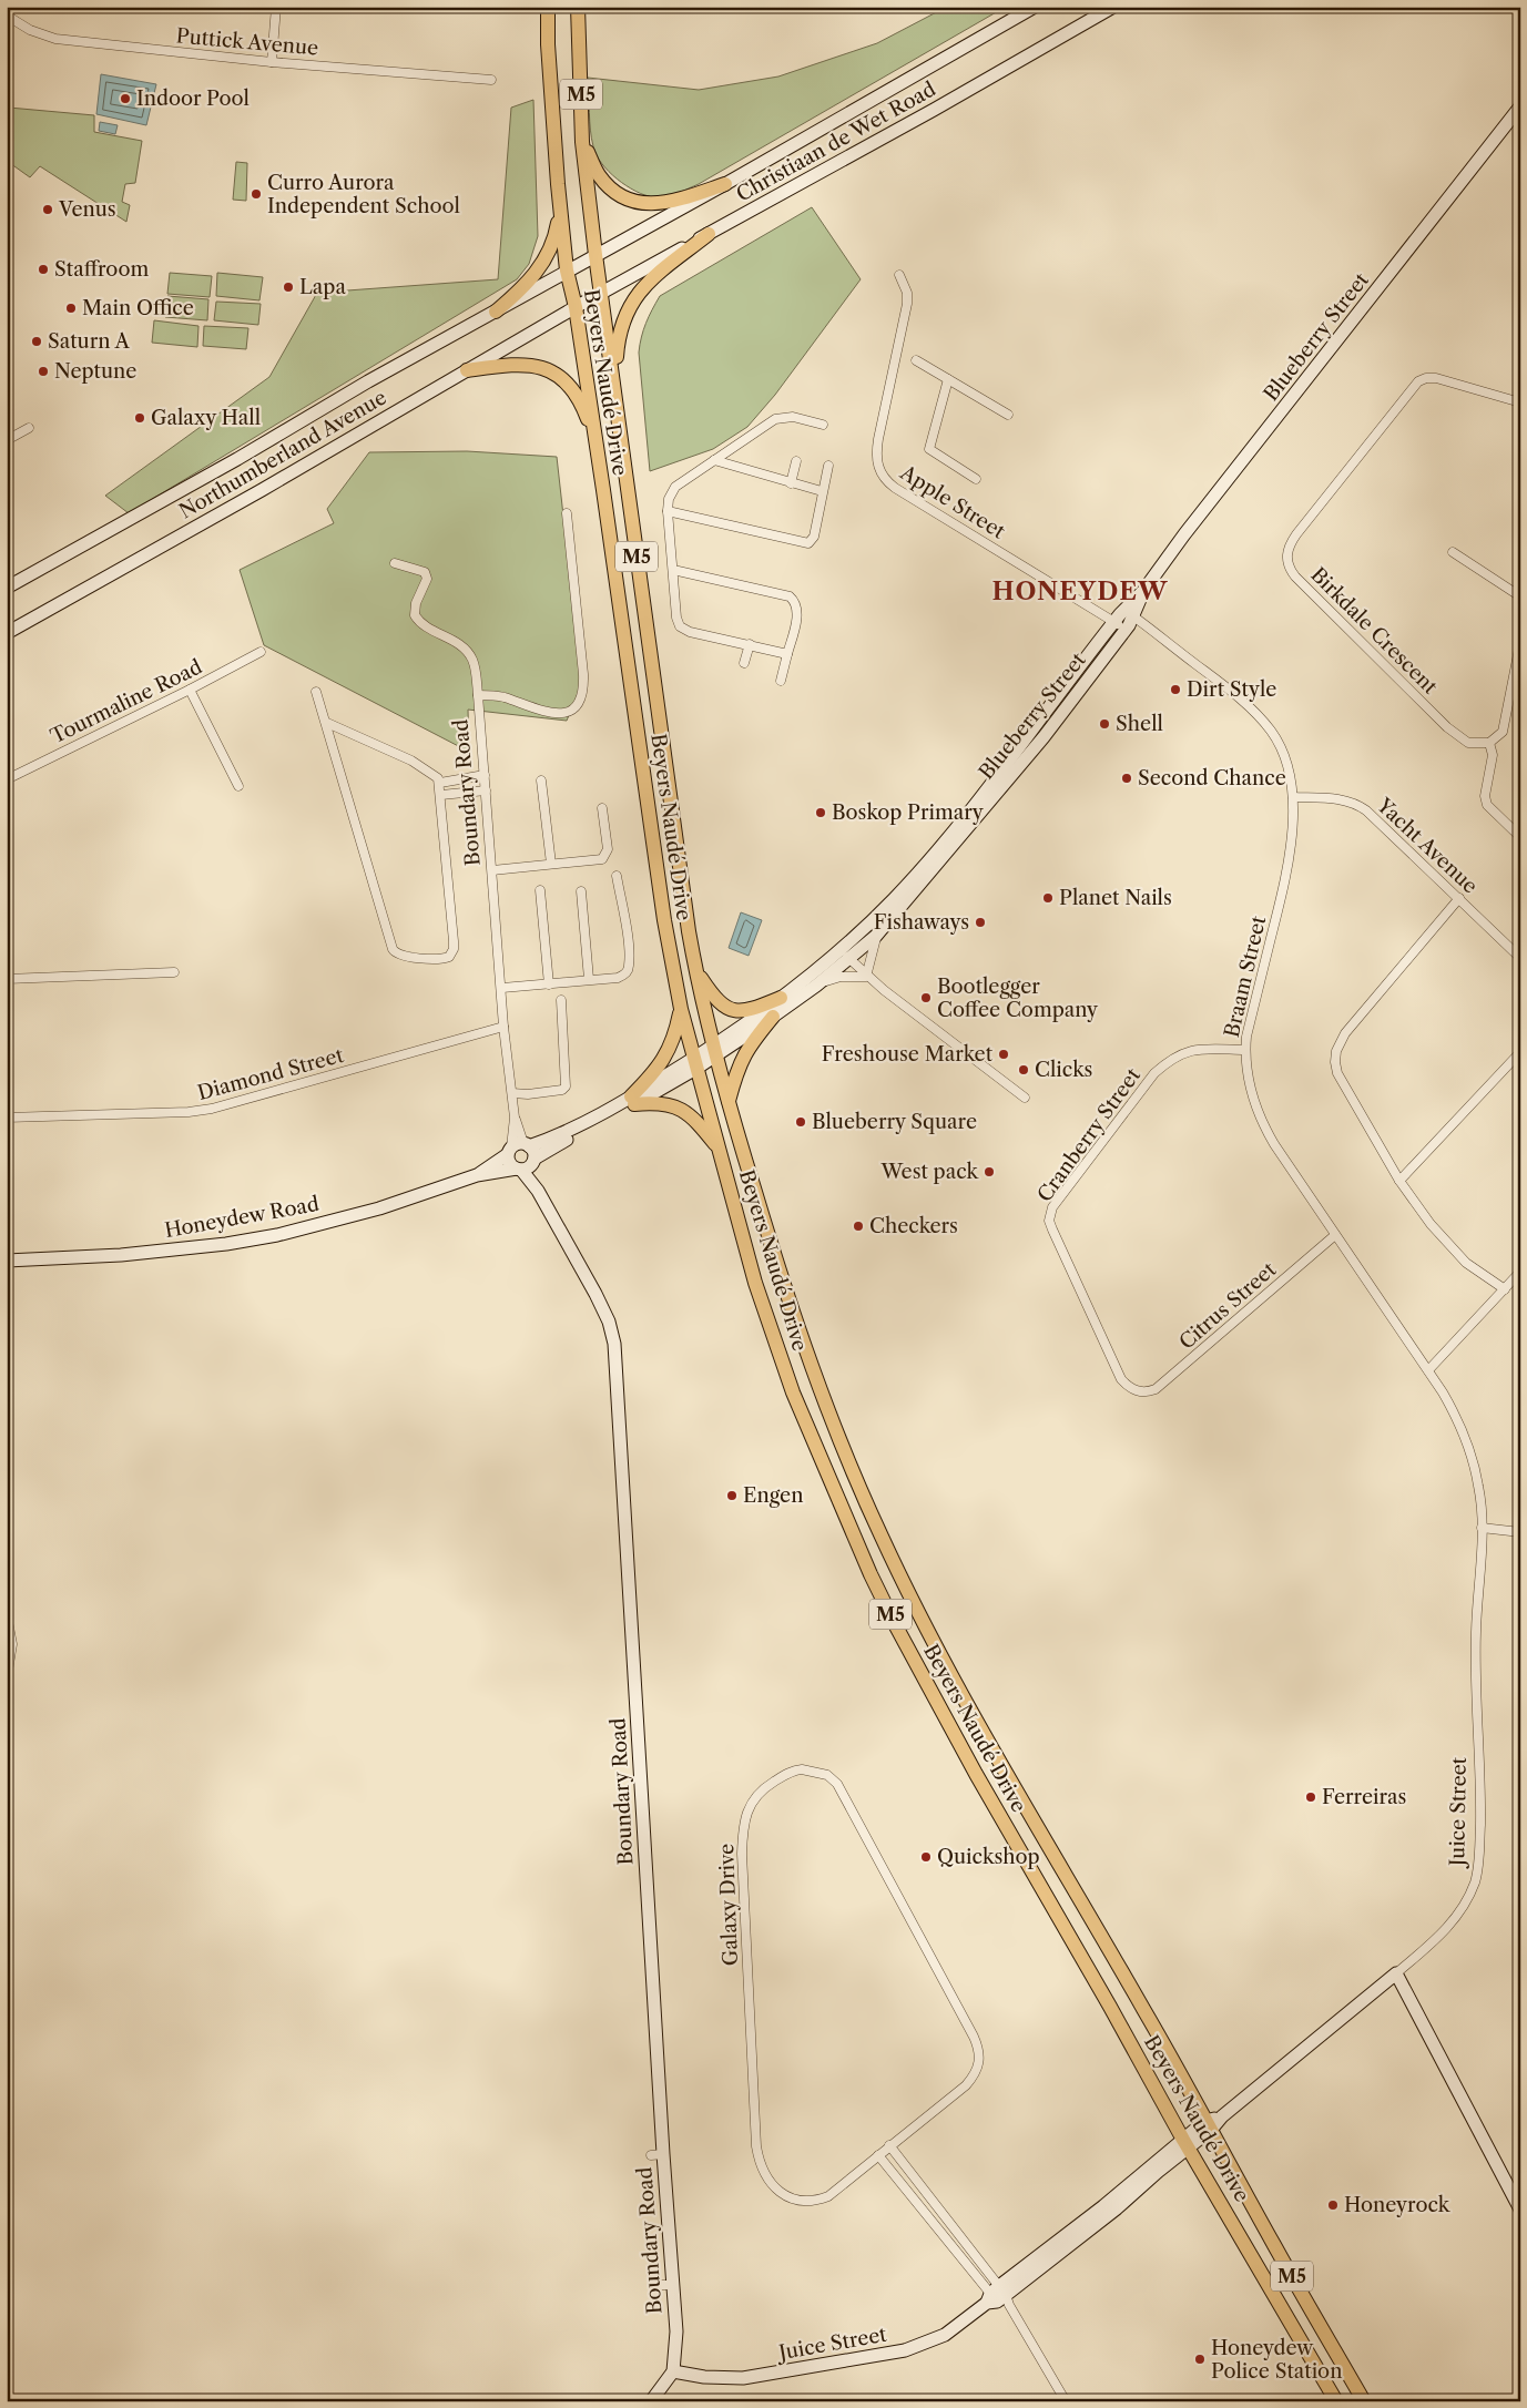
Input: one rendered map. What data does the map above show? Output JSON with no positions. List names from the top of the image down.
{
  "streets": {
    "main road": ["M5", "Beyers Naudé Drive"],
    "street": [
      "Puttick Avenue",
      "Christiaan de Wet Road",
      "Blueberry Street",
      "Northumberland Avenue",
      "Apple Street",
      "Birkdale Crescent",
      "Tourmaline Road",
      "Boundary Road",
      "Yacht Avenue",
      "Braam Street",
      "Diamond Street",
      "Cranberry Street",
      "Honeydew Road",
      "Citrus Street",
      "Juice Street",
      "Galaxy Drive"
    ]
  },
  "crossings": [
    ["Christiaan de Wet Road", "Beyers Naudé Drive"],
    ["Christiaan de Wet Road", "Northumberland Avenue"],
    ["Blueberry Street", "Beyers Naudé Drive"],
    ["Blueberry Street", "Apple Street"],
    ["Blueberry Street", "Braam Street"],
    ["Beyers Naudé Drive", "Northumberland Avenue"],
    ["Beyers Naudé Drive", "Juice Street"],
    ["Boundary Road", "Diamond Street"],
    ["Boundary Road", "Honeydew Road"],
    ["Boundary Road", "Juice Street"],
    ["Yacht Avenue", "Braam Street"],
    ["Braam Street", "Cranberry Street"],
    ["Braam Street", "Citrus Street"],
    ["Braam Street", "Juice Street"],
    ["Cranberry Street", "Citrus Street"]
  ],
  "districts": ["HONEYDEW"],
  "places": [
    "Indoor Pool",
    "Curro Aurora Independent School",
    "Venus",
    "Staffroom",
    "Lapa",
    "Main Office",
    "Saturn A",
    "Neptune",
    "Galaxy Hall",
    "Dirt Style",
    "Shell",
    "Second Chance",
    "Boskop Primary",
    "Planet Nails",
    "Fishaways",
    "Bootlegger Coffee Company",
    "Freshouse Market",
    "Clicks",
    "Blueberry Square",
    "West pack",
    "Checkers",
    "Engen",
    "Ferreiras",
    "Quickshop",
    "Honeyrock",
    "Honeydew Police Station"
  ]
}
